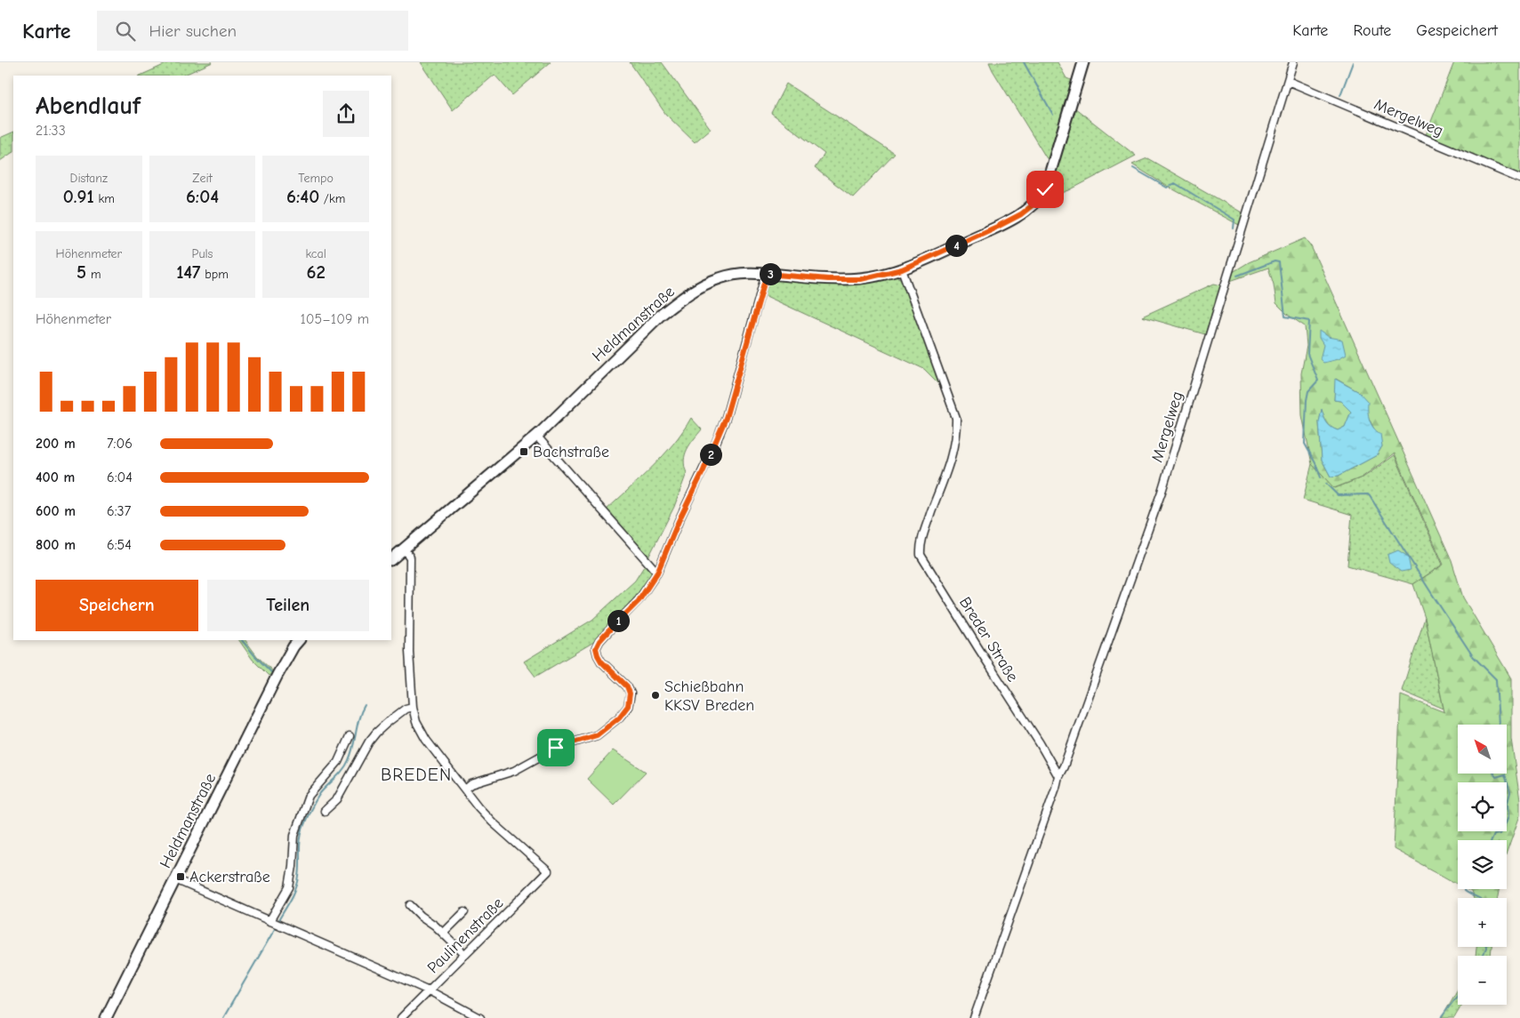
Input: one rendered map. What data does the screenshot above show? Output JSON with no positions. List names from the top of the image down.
{
  "streets": {
    "main road": ["Heldmanstraße"],
    "street": ["Mergelweg", "Breder Straße", "Paulinenstraße"]
  },
  "crossings": [
    ["Mergelweg", "Breder Straße"],
    ["Heldmanstraße", "Breder Straße"]
  ],
  "districts": ["BREDEN"],
  "places": {
    "transit": ["Bachstraße", "Ackerstraße"],
    "other": ["Schießbahn KKSV Breden"]
  },
  "north": "top left",
  "page": {
    "header": "Karte",
    "search": "Hier suchen",
    "nav": ["Karte", "Route", "Gespeichert"],
    "heading": ["Abendlauf", "21:33"],
    "stats": [
      ["Distanz", "0.91 km"],
      ["Zeit", "6:04"],
      ["Tempo", "6:40 /km"],
      ["Höhenmeter", "5 m"],
      ["Puls", "147 bpm"],
      ["kcal", "62"]
    ],
    "pins": [
      "4",
      "3",
      "2",
      "1"
    ],
    "chart": ["Höhenmeter", "105–109 m"],
    "list": [
      {
        "name": "200 m",
        "note": "7:06"
      },
      {
        "name": "400 m",
        "note": "6:04"
      },
      {
        "name": "600 m",
        "note": "6:37"
      },
      {
        "name": "800 m",
        "note": "6:54"
      }
    ],
    "buttons": ["Speichern", "Teilen"],
    "map_buttons": ["+", "−"]
  }
}
